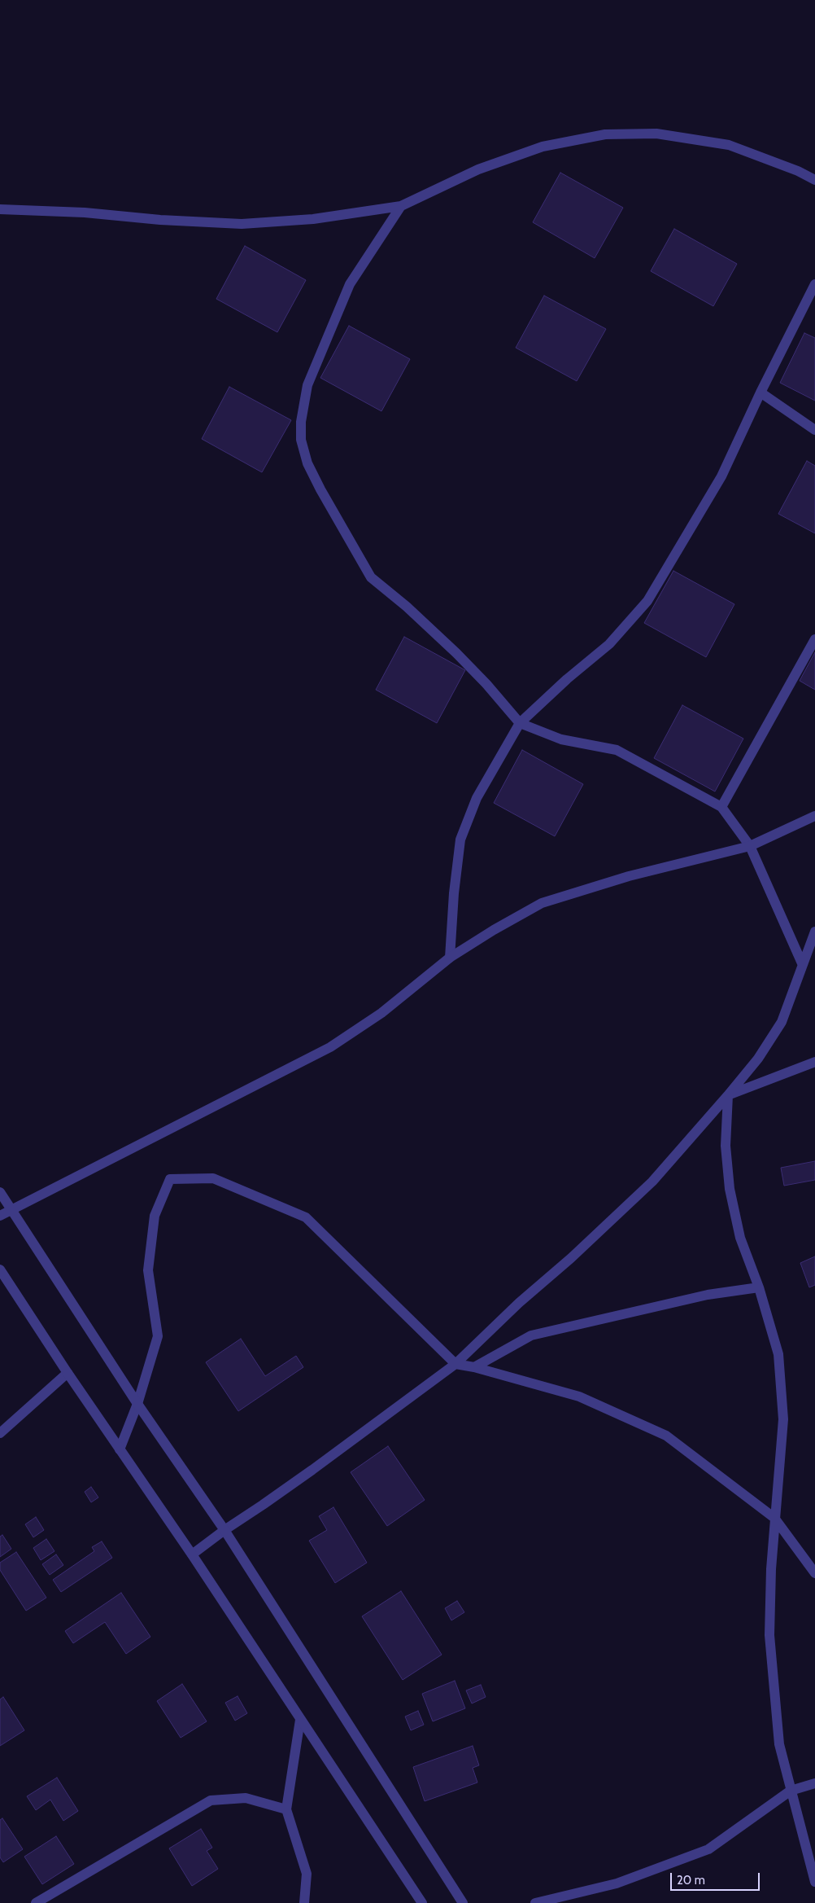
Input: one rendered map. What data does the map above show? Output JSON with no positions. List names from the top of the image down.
{
  "scale_bar": "20 m"
}
